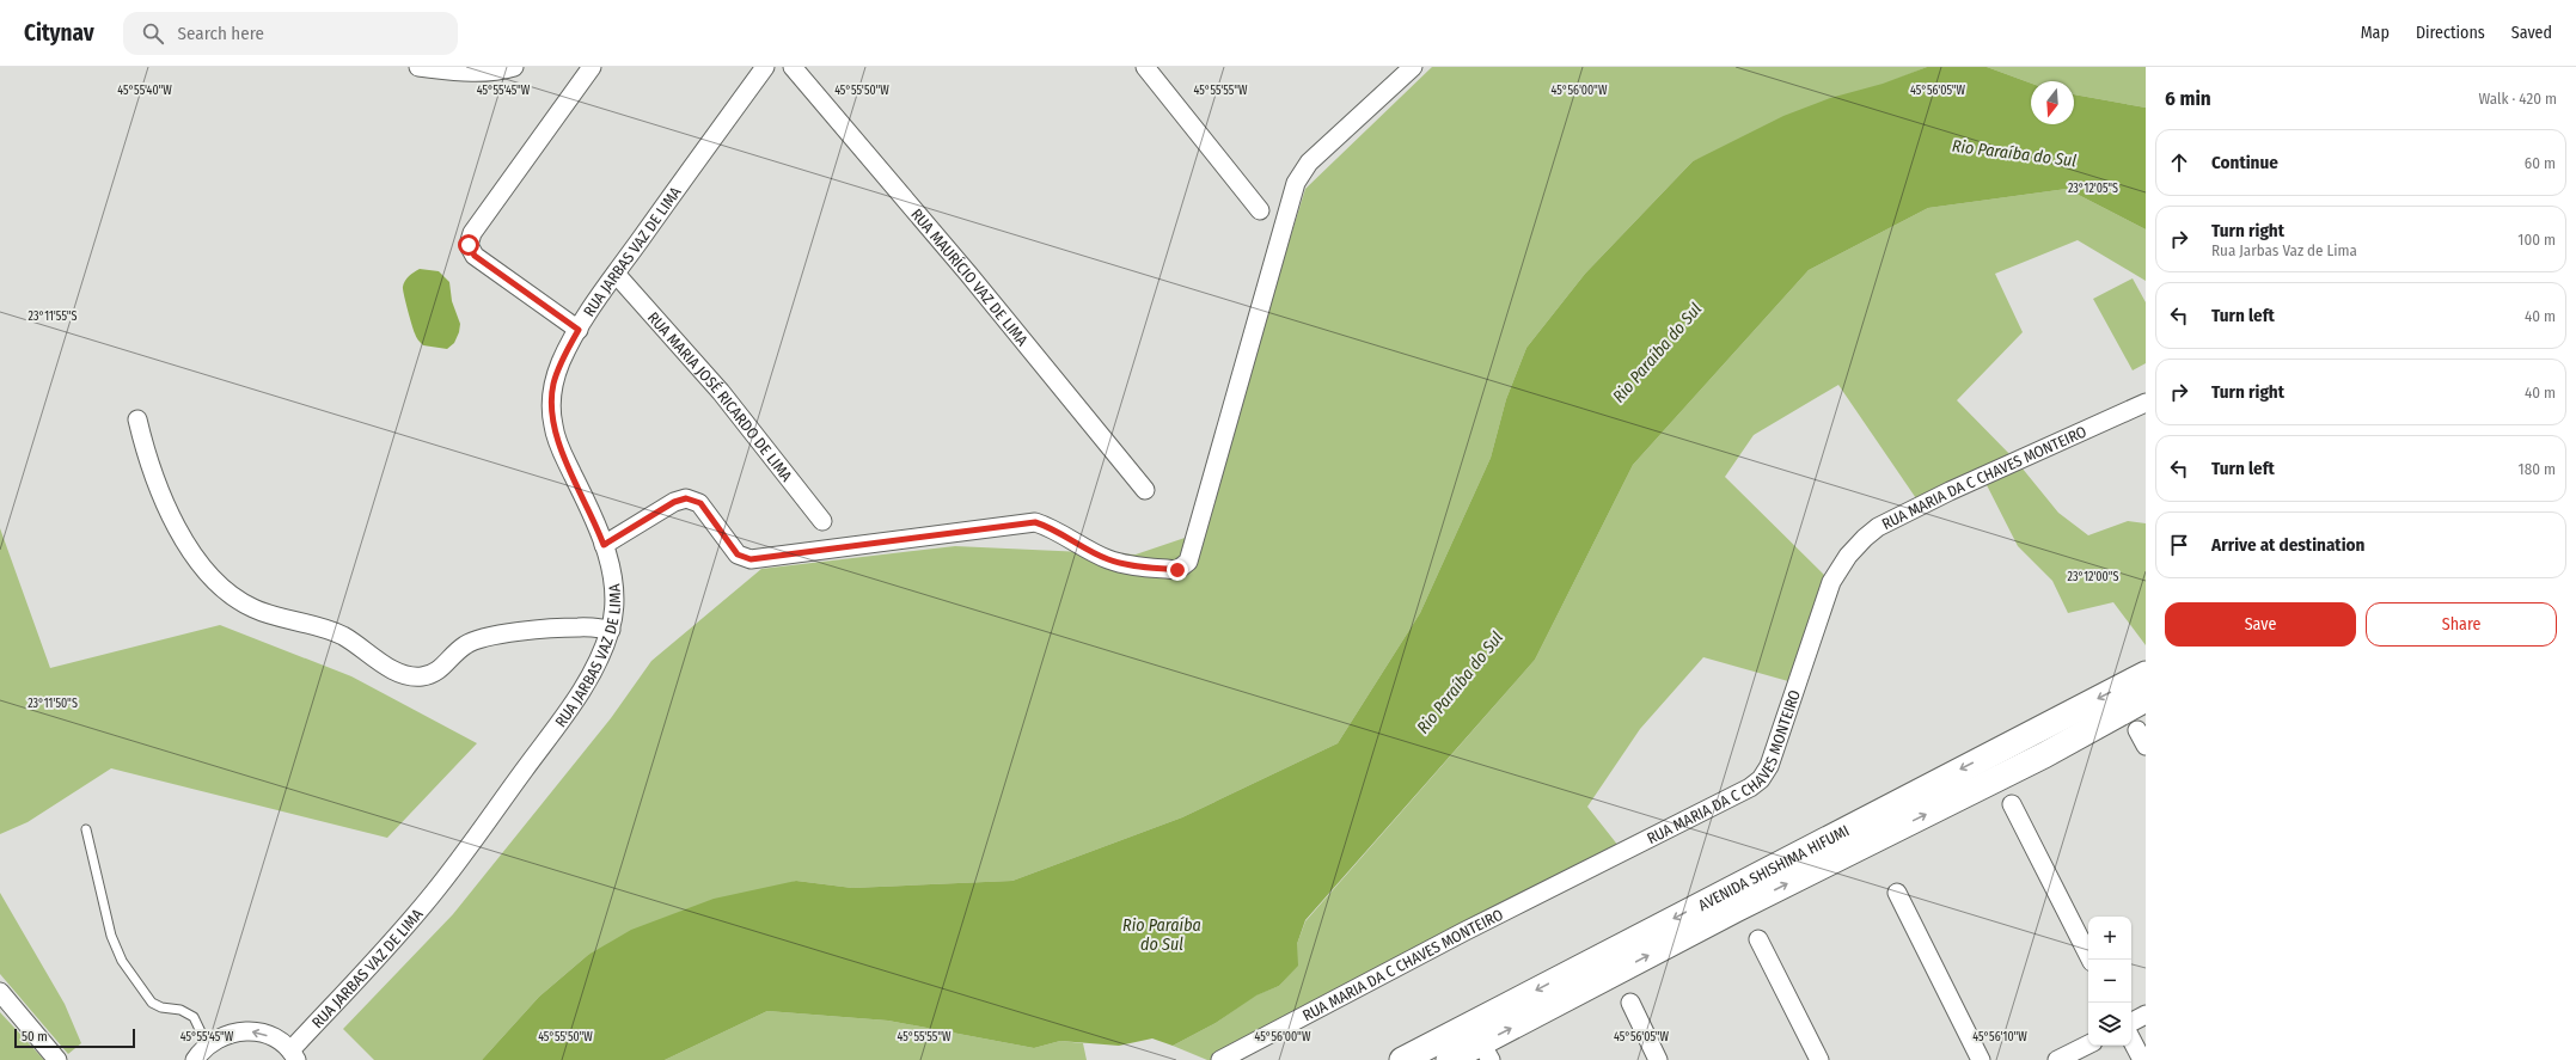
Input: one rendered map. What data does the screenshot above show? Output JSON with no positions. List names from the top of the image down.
{
  "streets": {
    "street": [
      "RUA JARBAS VAZ DE LIMA",
      "RUA MAURÍCIO VAZ DE LIMA",
      "RUA MARIA JOSÉ RICARDO DE LIMA",
      "RUA MARIA DA C CHAVES MONTEIRO",
      "AVENIDA SHISHIMA HIFUMI"
    ]
  },
  "crossings": [
    ["RUA JARBAS VAZ DE LIMA", "RUA MARIA JOSÉ RICARDO DE LIMA"]
  ],
  "water": ["Rio Paraíba do Sul"],
  "scale_bar": "50 m",
  "north": "bottom",
  "page": {
    "header": "Citynav",
    "search": "Search here",
    "nav": ["Map", "Directions", "Saved"],
    "heading": ["6 min", "Walk · 420 m"],
    "list": [
      ["Continue", "60 m"],
      ["Turn right", "Rua Jarbas Vaz de Lima", "100 m"],
      ["Turn left", "40 m"],
      ["Turn right", "40 m"],
      ["Turn left", "180 m"],
      "Arrive at destination"
    ],
    "buttons": ["Save", "Share"],
    "map_buttons": ["+", "−"],
    "scale": "50 m"
  },
  "coordinates": [
    "45°55'40\"W",
    "45°55'45\"W",
    "45°55'50\"W",
    "45°55'55\"W",
    "45°56'00\"W",
    "45°56'05\"W",
    "23°12'05\"S",
    "23°11'55\"S",
    "23°12'00\"S",
    "23°11'50\"S",
    "45°56'10\"W"
  ]
}
